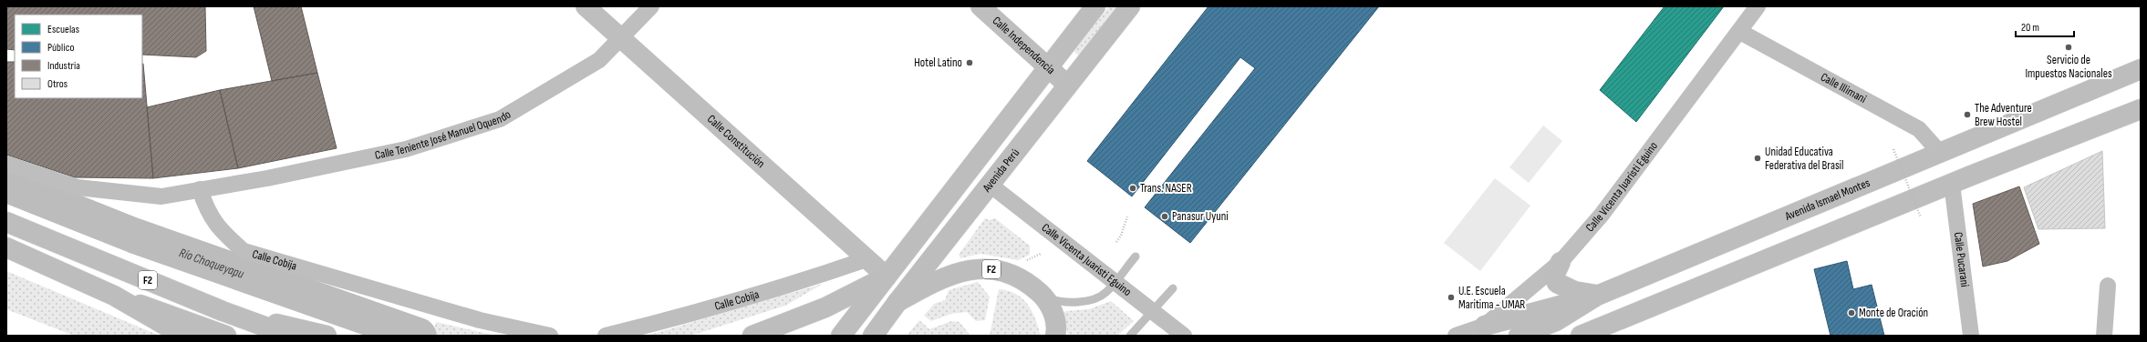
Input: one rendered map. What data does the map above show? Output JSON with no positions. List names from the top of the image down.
{
  "streets": {
    "main road": ["Avenida Perú", "Avenida Ismael Montes", "F2"],
    "street": [
      "Calle Independencia",
      "Calle Illimani",
      "Calle Teniente José Manuel Oquendo",
      "Calle Constitución",
      "Calle Vicenta Juaristi Eguino",
      "Calle Pucarani",
      "Calle Cobija"
    ]
  },
  "crossings": [
    ["Calle Independencia", "Avenida Perú"],
    ["Calle Illimani", "Calle Vicenta Juaristi Eguino"],
    ["Calle Illimani", "Avenida Ismael Montes"],
    ["Calle Teniente José Manuel Oquendo", "Calle Constitución"],
    ["Calle Teniente José Manuel Oquendo", "Calle Cobija"],
    ["Calle Constitución", "Avenida Perú"],
    ["Calle Constitución", "Calle Cobija"],
    ["Avenida Perú", "Calle Vicenta Juaristi Eguino"],
    ["Avenida Perú", "F2"]
  ],
  "water": ["Río Choqueyapu"],
  "places": [
    "Servicio de Impuestos Nacionales",
    "Hotel Latino",
    "The Adventure Brew Hostel",
    "Unidad Educativa Federativa del Brasil",
    "Trans. NASER",
    "Panasur Uyuni",
    "U.E. Escuela Maritima - UMAR",
    "Monte de Oración"
  ],
  "legend": [
    "Escuelas",
    "Público",
    "Industria",
    "Otros"
  ],
  "scale_bar": "20 m"
}
